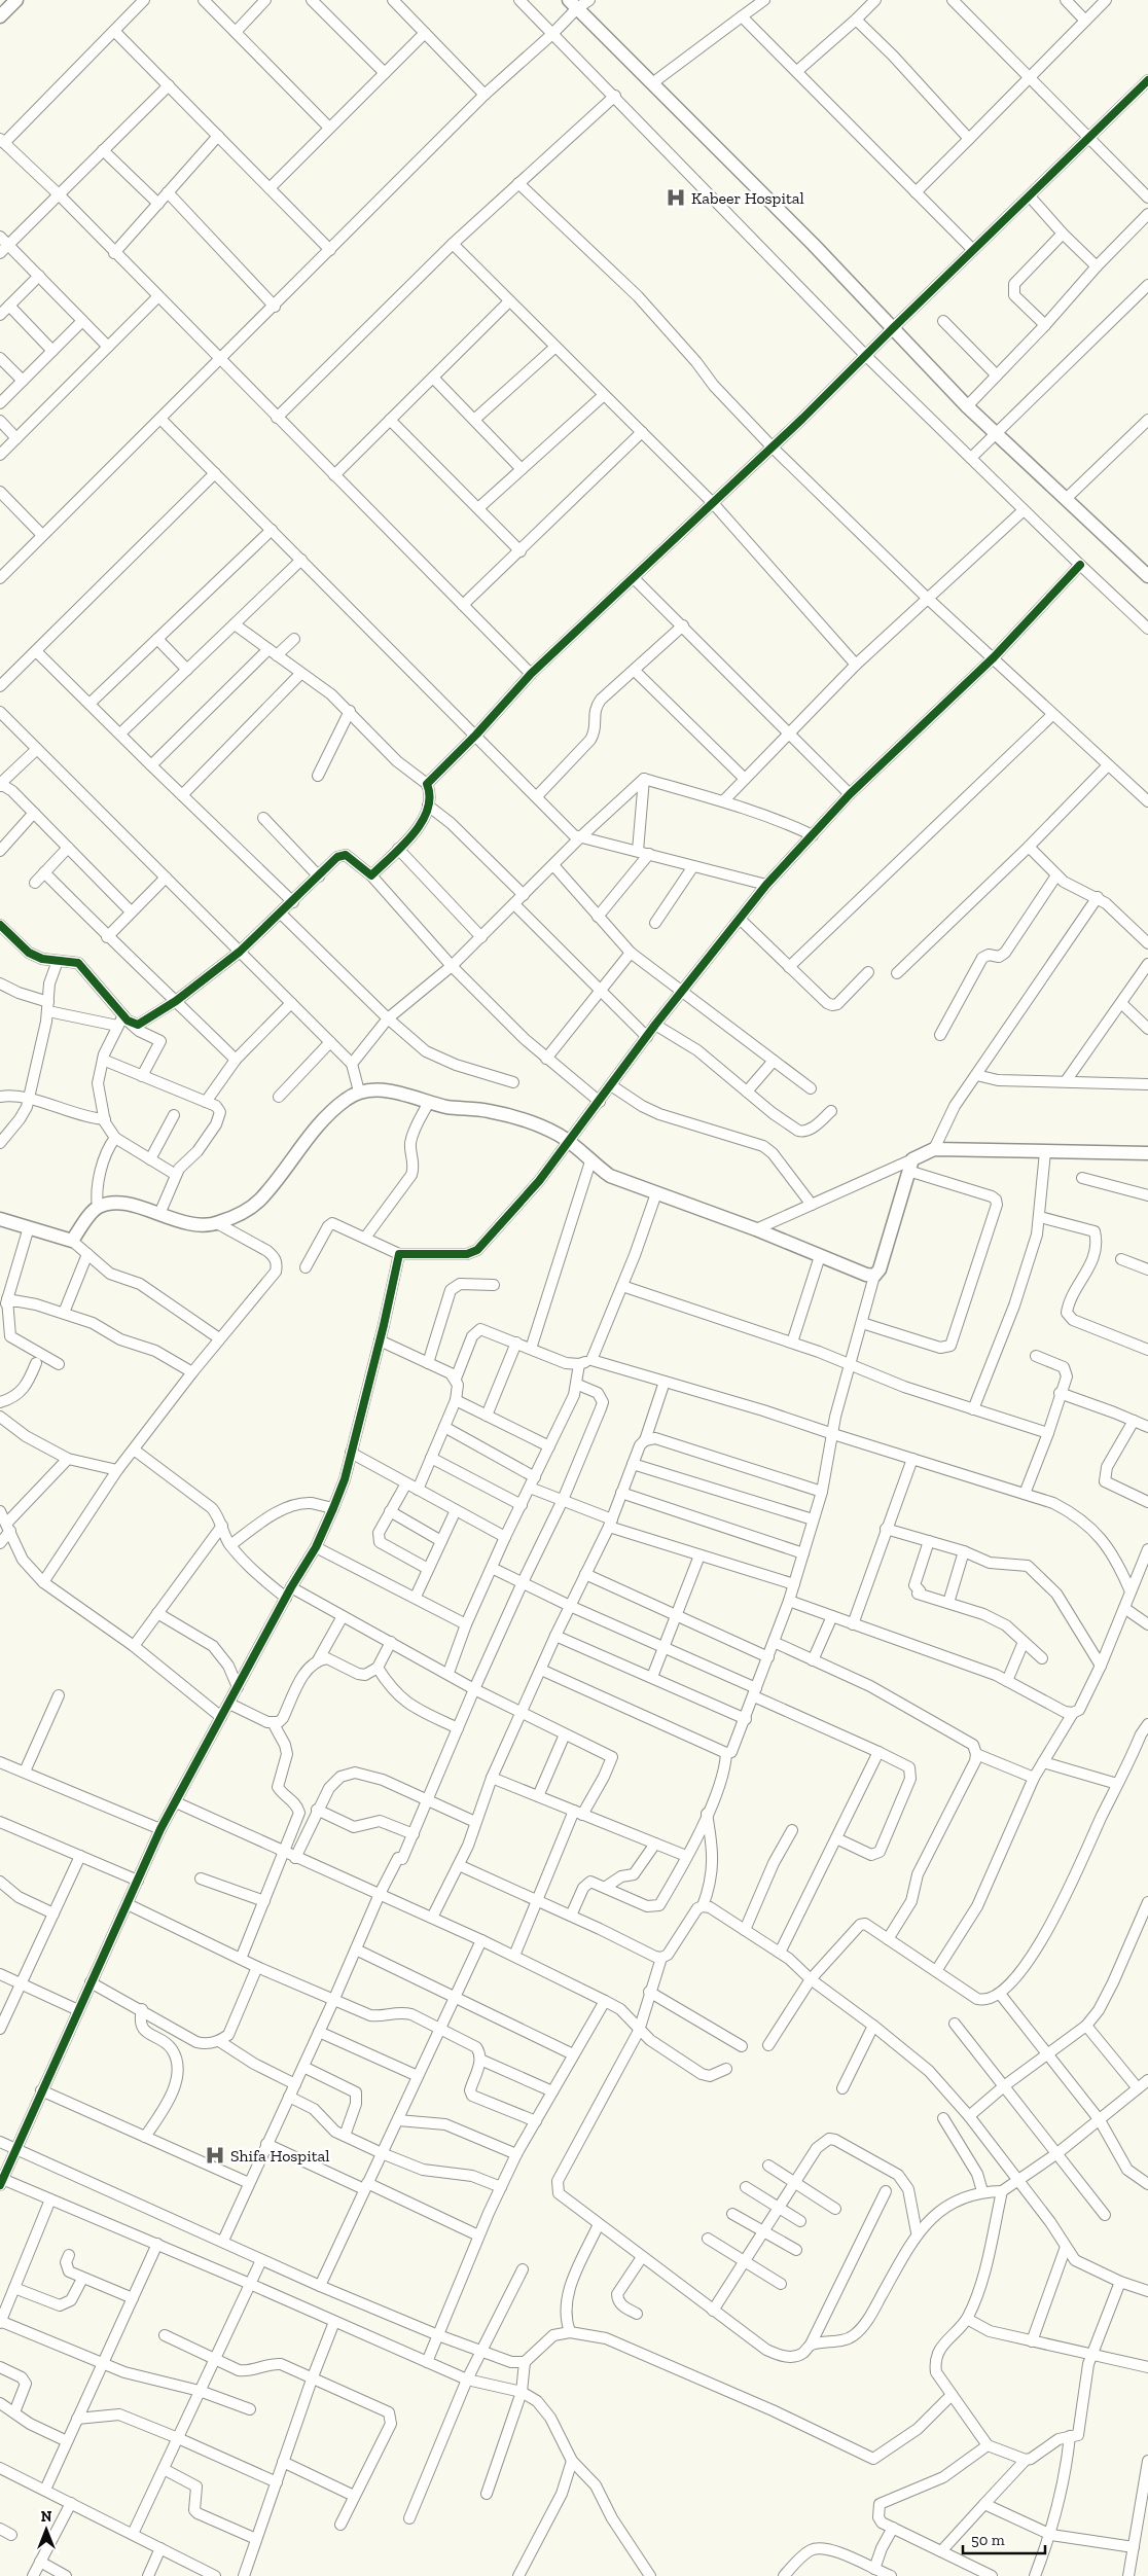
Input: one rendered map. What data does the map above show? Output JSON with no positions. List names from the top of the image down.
{
  "places": {
    "hospital": ["Kabeer Hospital", "Shifa Hospital"]
  },
  "scale_bar": "50 m",
  "north": "top"
}
